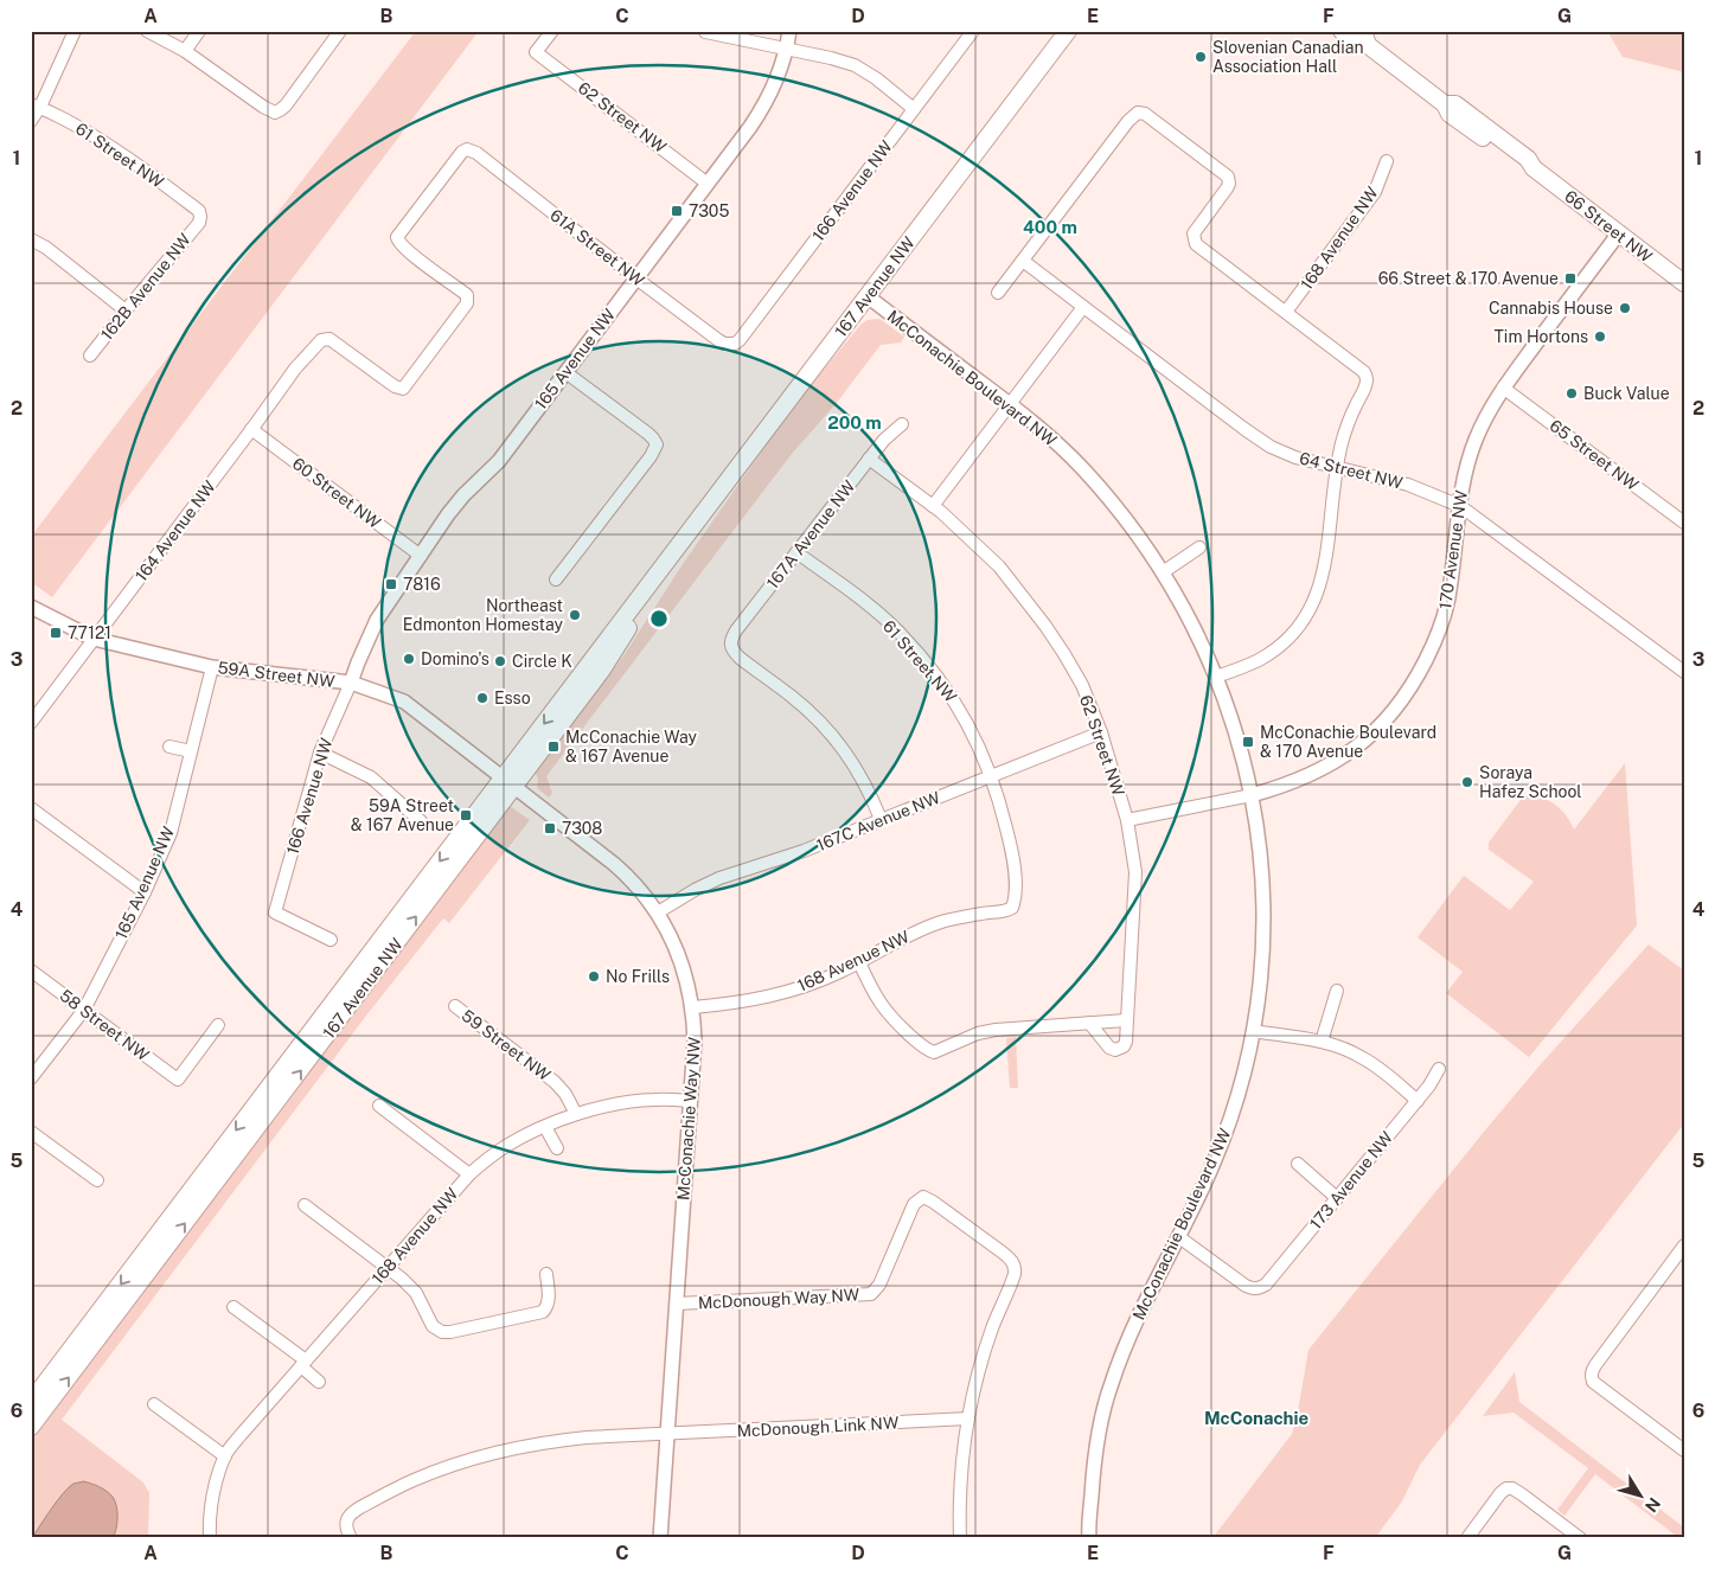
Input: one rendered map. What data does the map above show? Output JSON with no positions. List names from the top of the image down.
{
  "streets": {
    "main road": ["66 Street NW", "167 Avenue NW"],
    "street": [
      "62 Street NW",
      "61 Street NW",
      "166 Avenue NW",
      "168 Avenue NW",
      "61A Street NW",
      "162B Avenue NW",
      "165 Avenue NW",
      "McConachie Boulevard NW",
      "65 Street NW",
      "64 Street NW",
      "60 Street NW",
      "164 Avenue NW",
      "167A Avenue NW",
      "170 Avenue NW",
      "59A Street NW",
      "167C Avenue NW",
      "58 Street NW",
      "59 Street NW",
      "McConachie Way NW",
      "173 Avenue NW",
      "McDonough Way NW",
      "McDonough Link NW"
    ]
  },
  "crossings": [
    ["62 Street NW", "165 Avenue NW"],
    ["62 Street NW", "167A Avenue NW"],
    ["62 Street NW", "170 Avenue NW"],
    ["62 Street NW", "167C Avenue NW"],
    ["61 Street NW", "168 Avenue NW"],
    ["61 Street NW", "162B Avenue NW"],
    ["61 Street NW", "167A Avenue NW"],
    ["61 Street NW", "167C Avenue NW"],
    ["166 Avenue NW", "61A Street NW"],
    ["166 Avenue NW", "165 Avenue NW"],
    ["166 Avenue NW", "59A Street NW"],
    ["66 Street NW", "170 Avenue NW"],
    ["168 Avenue NW", "59 Street NW"],
    ["168 Avenue NW", "McConachie Way NW"],
    ["61A Street NW", "165 Avenue NW"],
    ["61A Street NW", "164 Avenue NW"],
    ["167 Avenue NW", "McConachie Boulevard NW"],
    ["167 Avenue NW", "59A Street NW"],
    ["167 Avenue NW", "McConachie Way NW"],
    ["165 Avenue NW", "60 Street NW"],
    ["165 Avenue NW", "59A Street NW"],
    ["165 Avenue NW", "58 Street NW"],
    ["McConachie Boulevard NW", "170 Avenue NW"],
    ["McConachie Boulevard NW", "173 Avenue NW"],
    ["65 Street NW", "170 Avenue NW"],
    ["64 Street NW", "170 Avenue NW"],
    ["60 Street NW", "164 Avenue NW"],
    ["164 Avenue NW", "59A Street NW"],
    ["167A Avenue NW", "167C Avenue NW"],
    ["59A Street NW", "McConachie Way NW"],
    ["167C Avenue NW", "McConachie Way NW"],
    ["McConachie Way NW", "McDonough Way NW"],
    ["McConachie Way NW", "McDonough Link NW"],
    ["McDonough Way NW", "McDonough Link NW"]
  ],
  "districts": ["McConachie"],
  "places": {
    "other": [
      "Slovenian Canadian Association Hall",
      "Cannabis House",
      "Tim Hortons",
      "Buck Value",
      "Northeast Edmonton Homestay",
      "Domino's",
      "Circle K",
      "Esso",
      "Soraya Hafez School",
      "No Frills"
    ],
    "transit": [
      "7305",
      "66 Street & 170 Avenue",
      "7816",
      "77121",
      "McConachie Boulevard & 170 Avenue",
      "McConachie Way & 167 Avenue",
      "59A Street & 167 Avenue",
      "7308"
    ]
  },
  "north": "bottom right",
  "grid": {
    "columns": [
      "A",
      "B",
      "C",
      "D",
      "E",
      "F",
      "G"
    ],
    "rows": [
      "1",
      "2",
      "3",
      "4",
      "5",
      "6"
    ]
  },
  "rings": ["400 m", "200 m"]
}
